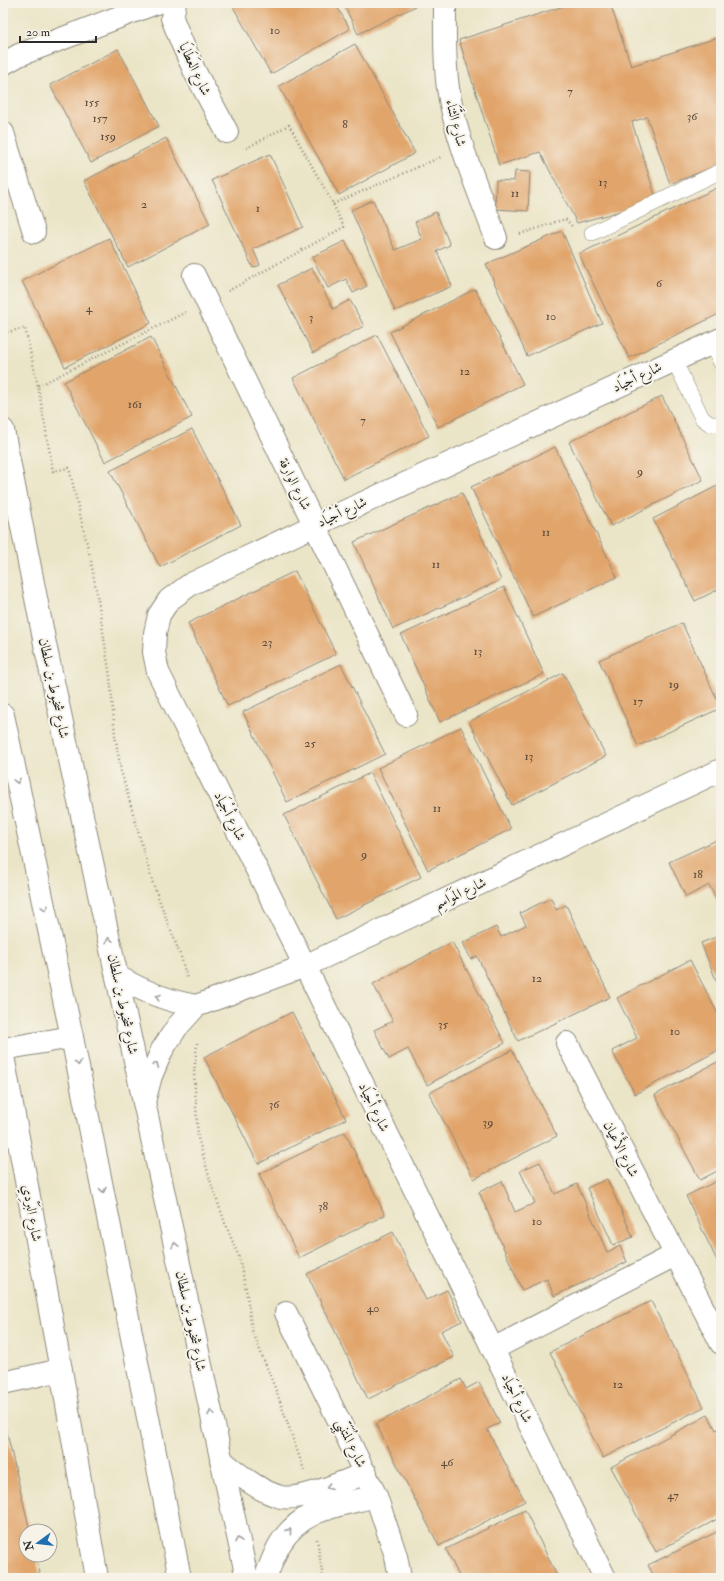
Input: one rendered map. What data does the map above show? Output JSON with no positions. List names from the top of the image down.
{
  "streets": {
    "street": [
      "شارع العَطَايَا",
      "شارع الثَّنَاء",
      "شارع أجْيَاد",
      "شارع الوارفة",
      "شارع شخبوط بن سلطان",
      "شارع المَوَاسِم",
      "شارع الأَعْيان",
      "شارع البَرْدِي",
      "شارع المُتَنَبِّي"
    ]
  },
  "crossings": [
    ["شارع أجْيَاد", "شارع الوارفة"],
    ["شارع أجْيَاد", "شارع المَوَاسِم"],
    ["شارع شخبوط بن سلطان", "شارع المَوَاسِم"]
  ],
  "house_numbers": [
    "10",
    "7",
    "155",
    "36",
    "157",
    "8",
    "159",
    "13",
    "11",
    "2",
    "1",
    "6",
    "4",
    "10",
    "3",
    "12",
    "161",
    "7",
    "9",
    "11",
    "11",
    "23",
    "13",
    "19",
    "17",
    "25",
    "13",
    "11",
    "9",
    "18",
    "12",
    "35",
    "10",
    "36",
    "39",
    "38",
    "10",
    "40",
    "12",
    "46",
    "47"
  ],
  "scale_bar": "20 m",
  "north": "left"
}
